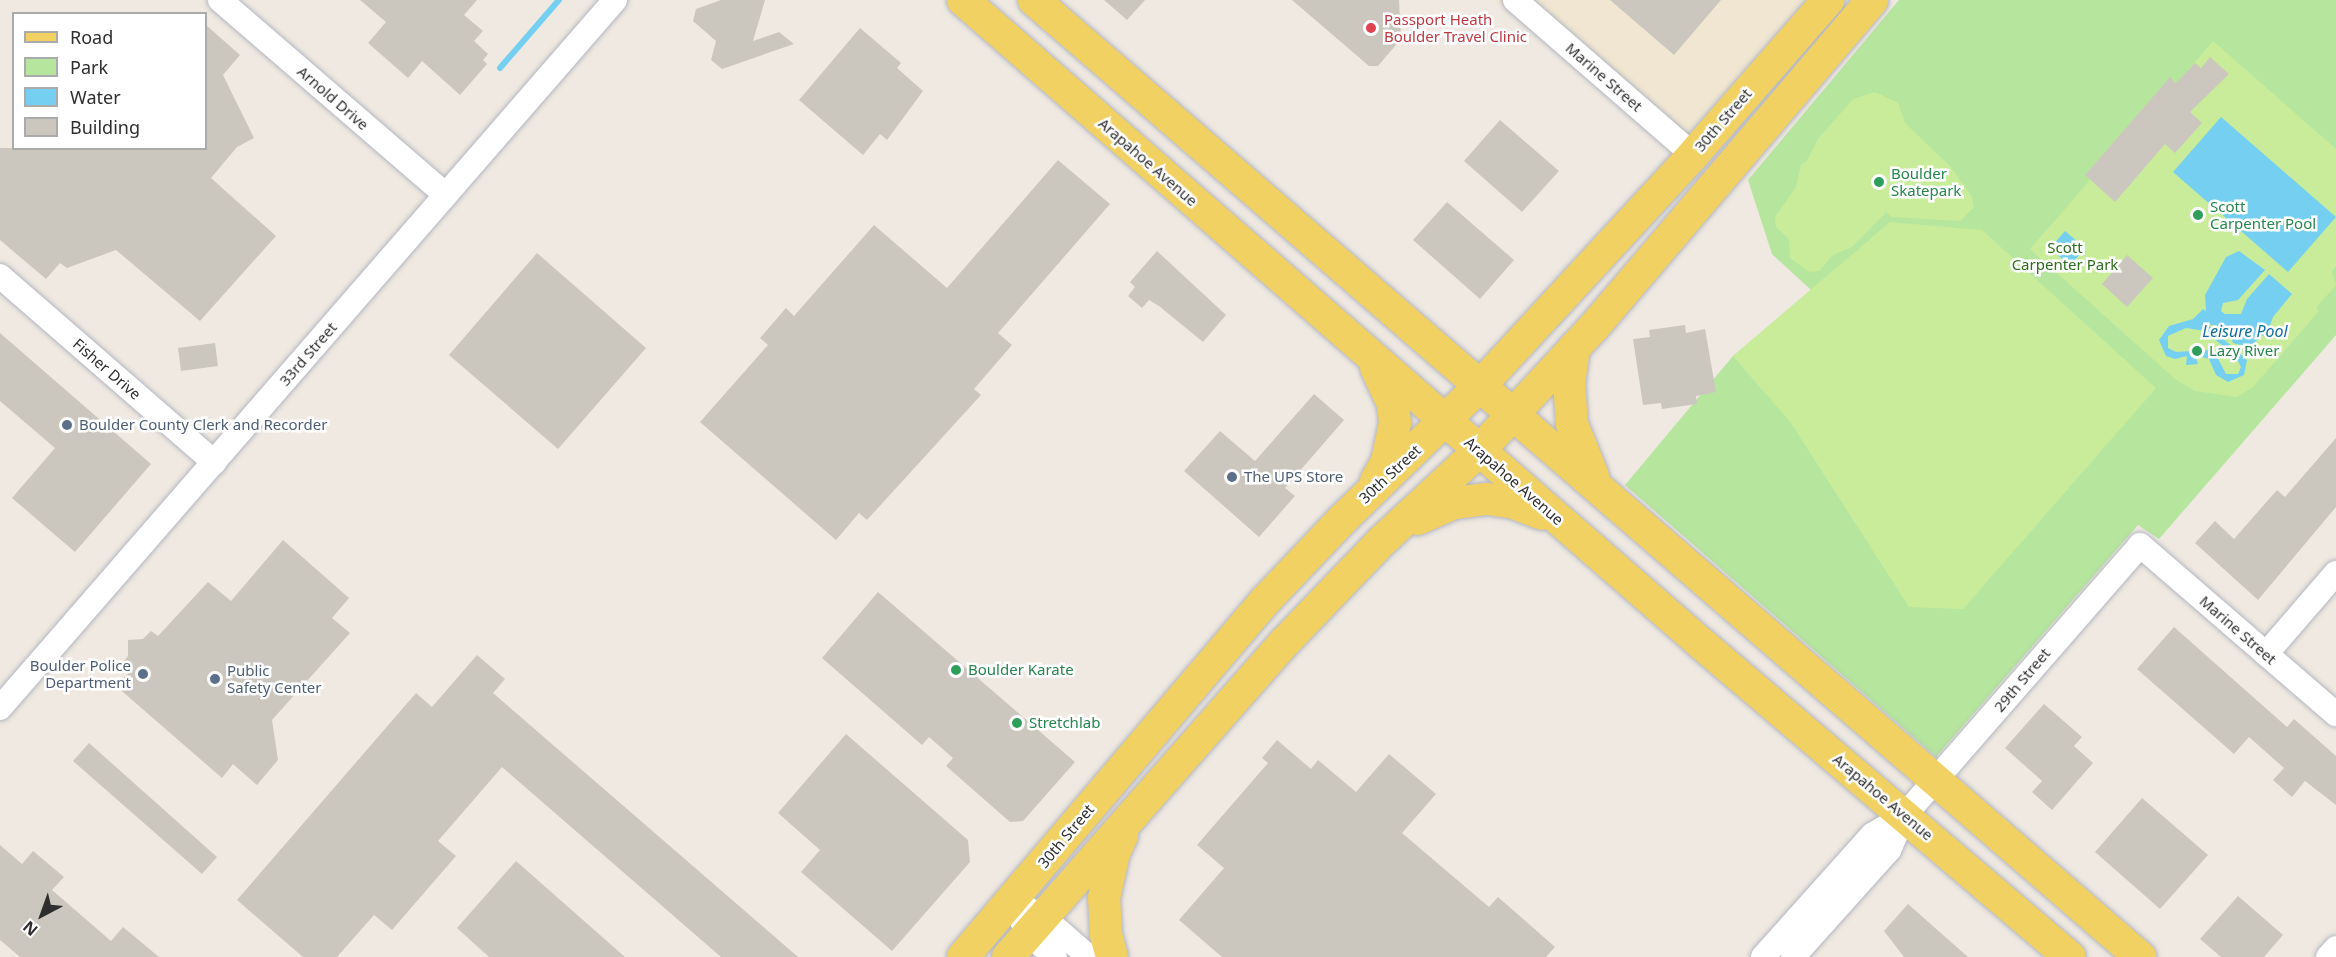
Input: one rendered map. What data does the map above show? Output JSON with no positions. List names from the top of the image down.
{
  "streets": {
    "main road": ["30th Street", "Arapahoe Avenue"],
    "street": [
      "Marine Street",
      "Arnold Drive",
      "33rd Street",
      "Fisher Drive",
      "29th Street"
    ]
  },
  "crossings": [
    ["Marine Street", "30th Street"],
    ["Marine Street", "29th Street"],
    ["Arnold Drive", "33rd Street"],
    ["30th Street", "Arapahoe Avenue"],
    ["Arapahoe Avenue", "29th Street"],
    ["33rd Street", "Fisher Drive"]
  ],
  "water": ["Leisure Pool"],
  "parks": ["Scott Carpenter Park"],
  "places": [
    "Passport Heath Boulder Travel Clinic",
    "Boulder Skatepark",
    "Scott Carpenter Pool",
    "Lazy River",
    "Boulder County Clerk and Recorder",
    "The UPS Store",
    "Boulder Karate",
    "Boulder Police Department",
    "Public Safety Center",
    "Stretchlab"
  ],
  "legend": [
    "Road",
    "Park",
    "Water",
    "Building"
  ],
  "north": "bottom left"
}
